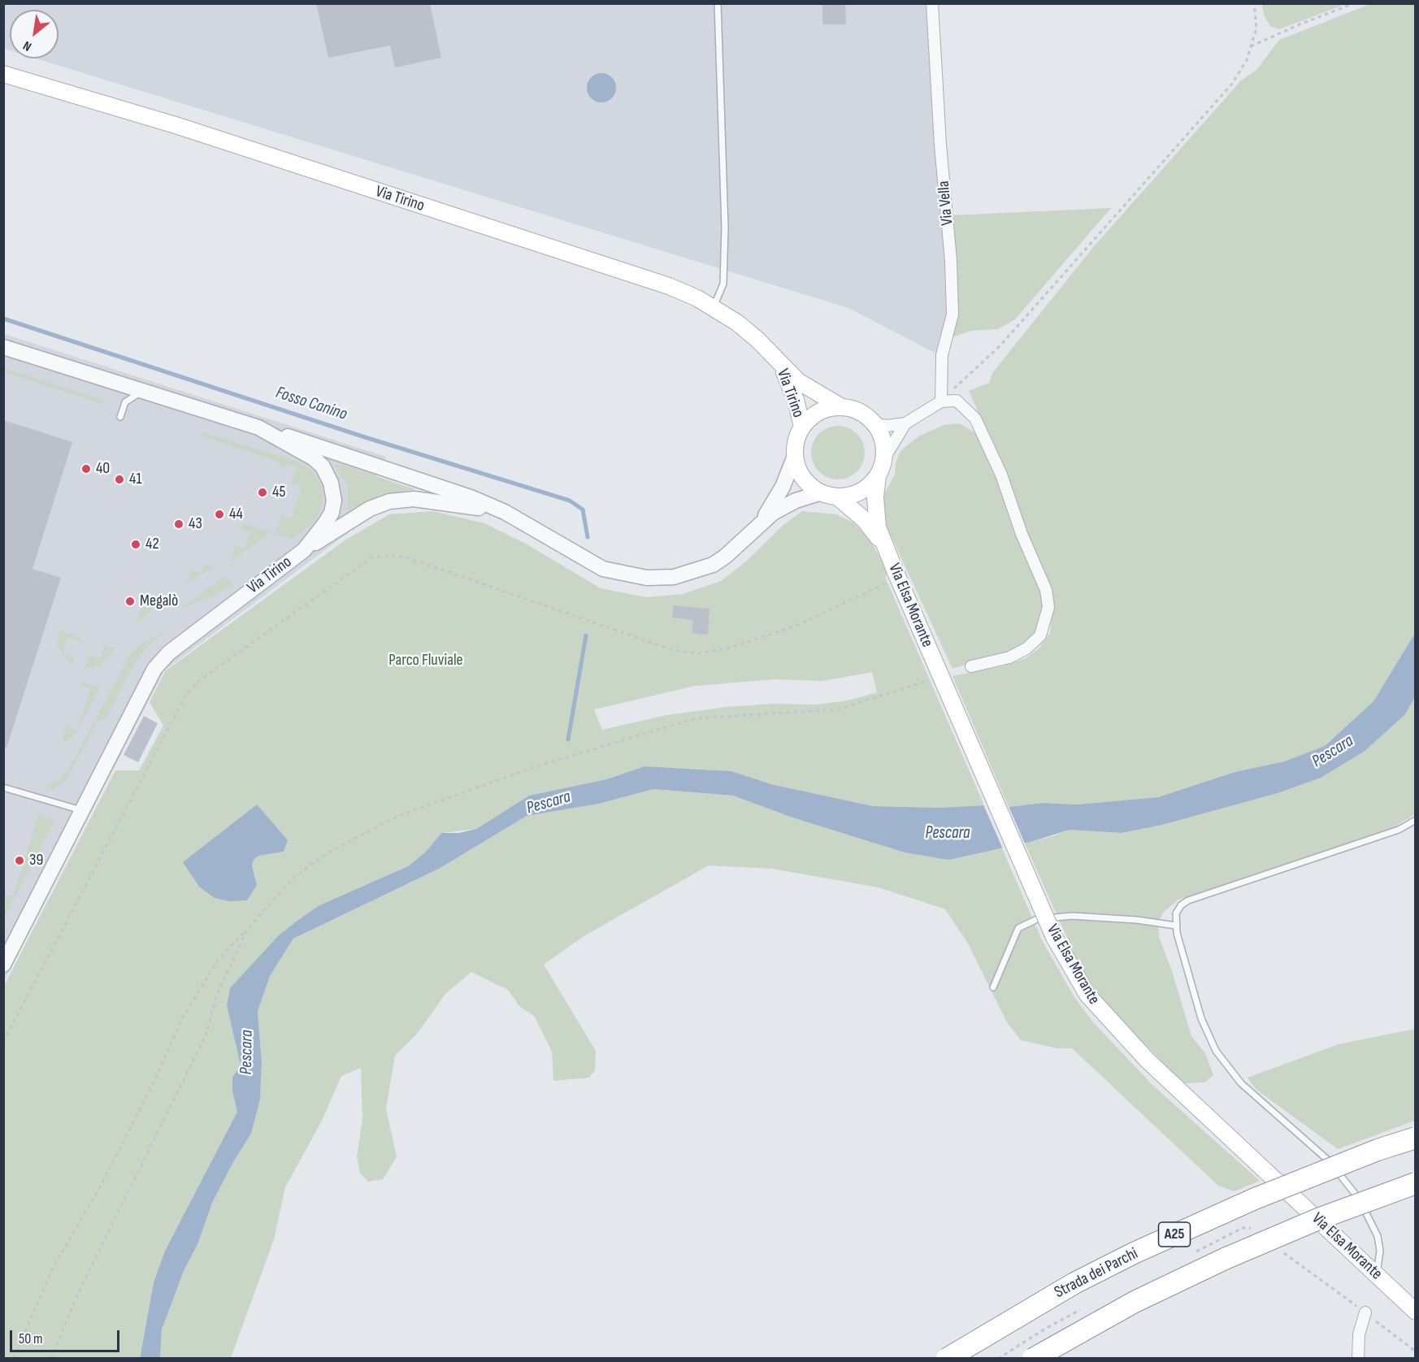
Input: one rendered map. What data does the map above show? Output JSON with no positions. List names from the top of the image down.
{
  "streets": {
    "highway": ["A25", "Strada dei Parchi"],
    "main road": ["Via Tirino", "Via Elsa Morante"],
    "street": ["Via Vella"]
  },
  "crossings": [
    ["Via Tirino", "Via Elsa Morante"]
  ],
  "water": ["Fosso Canino", "Pescara"],
  "parks": ["Parco Fluviale"],
  "places": [
    "40",
    "41",
    "45",
    "44",
    "43",
    "42",
    "Megalò",
    "39"
  ],
  "scale_bar": "50 m",
  "north": "bottom left"
}
